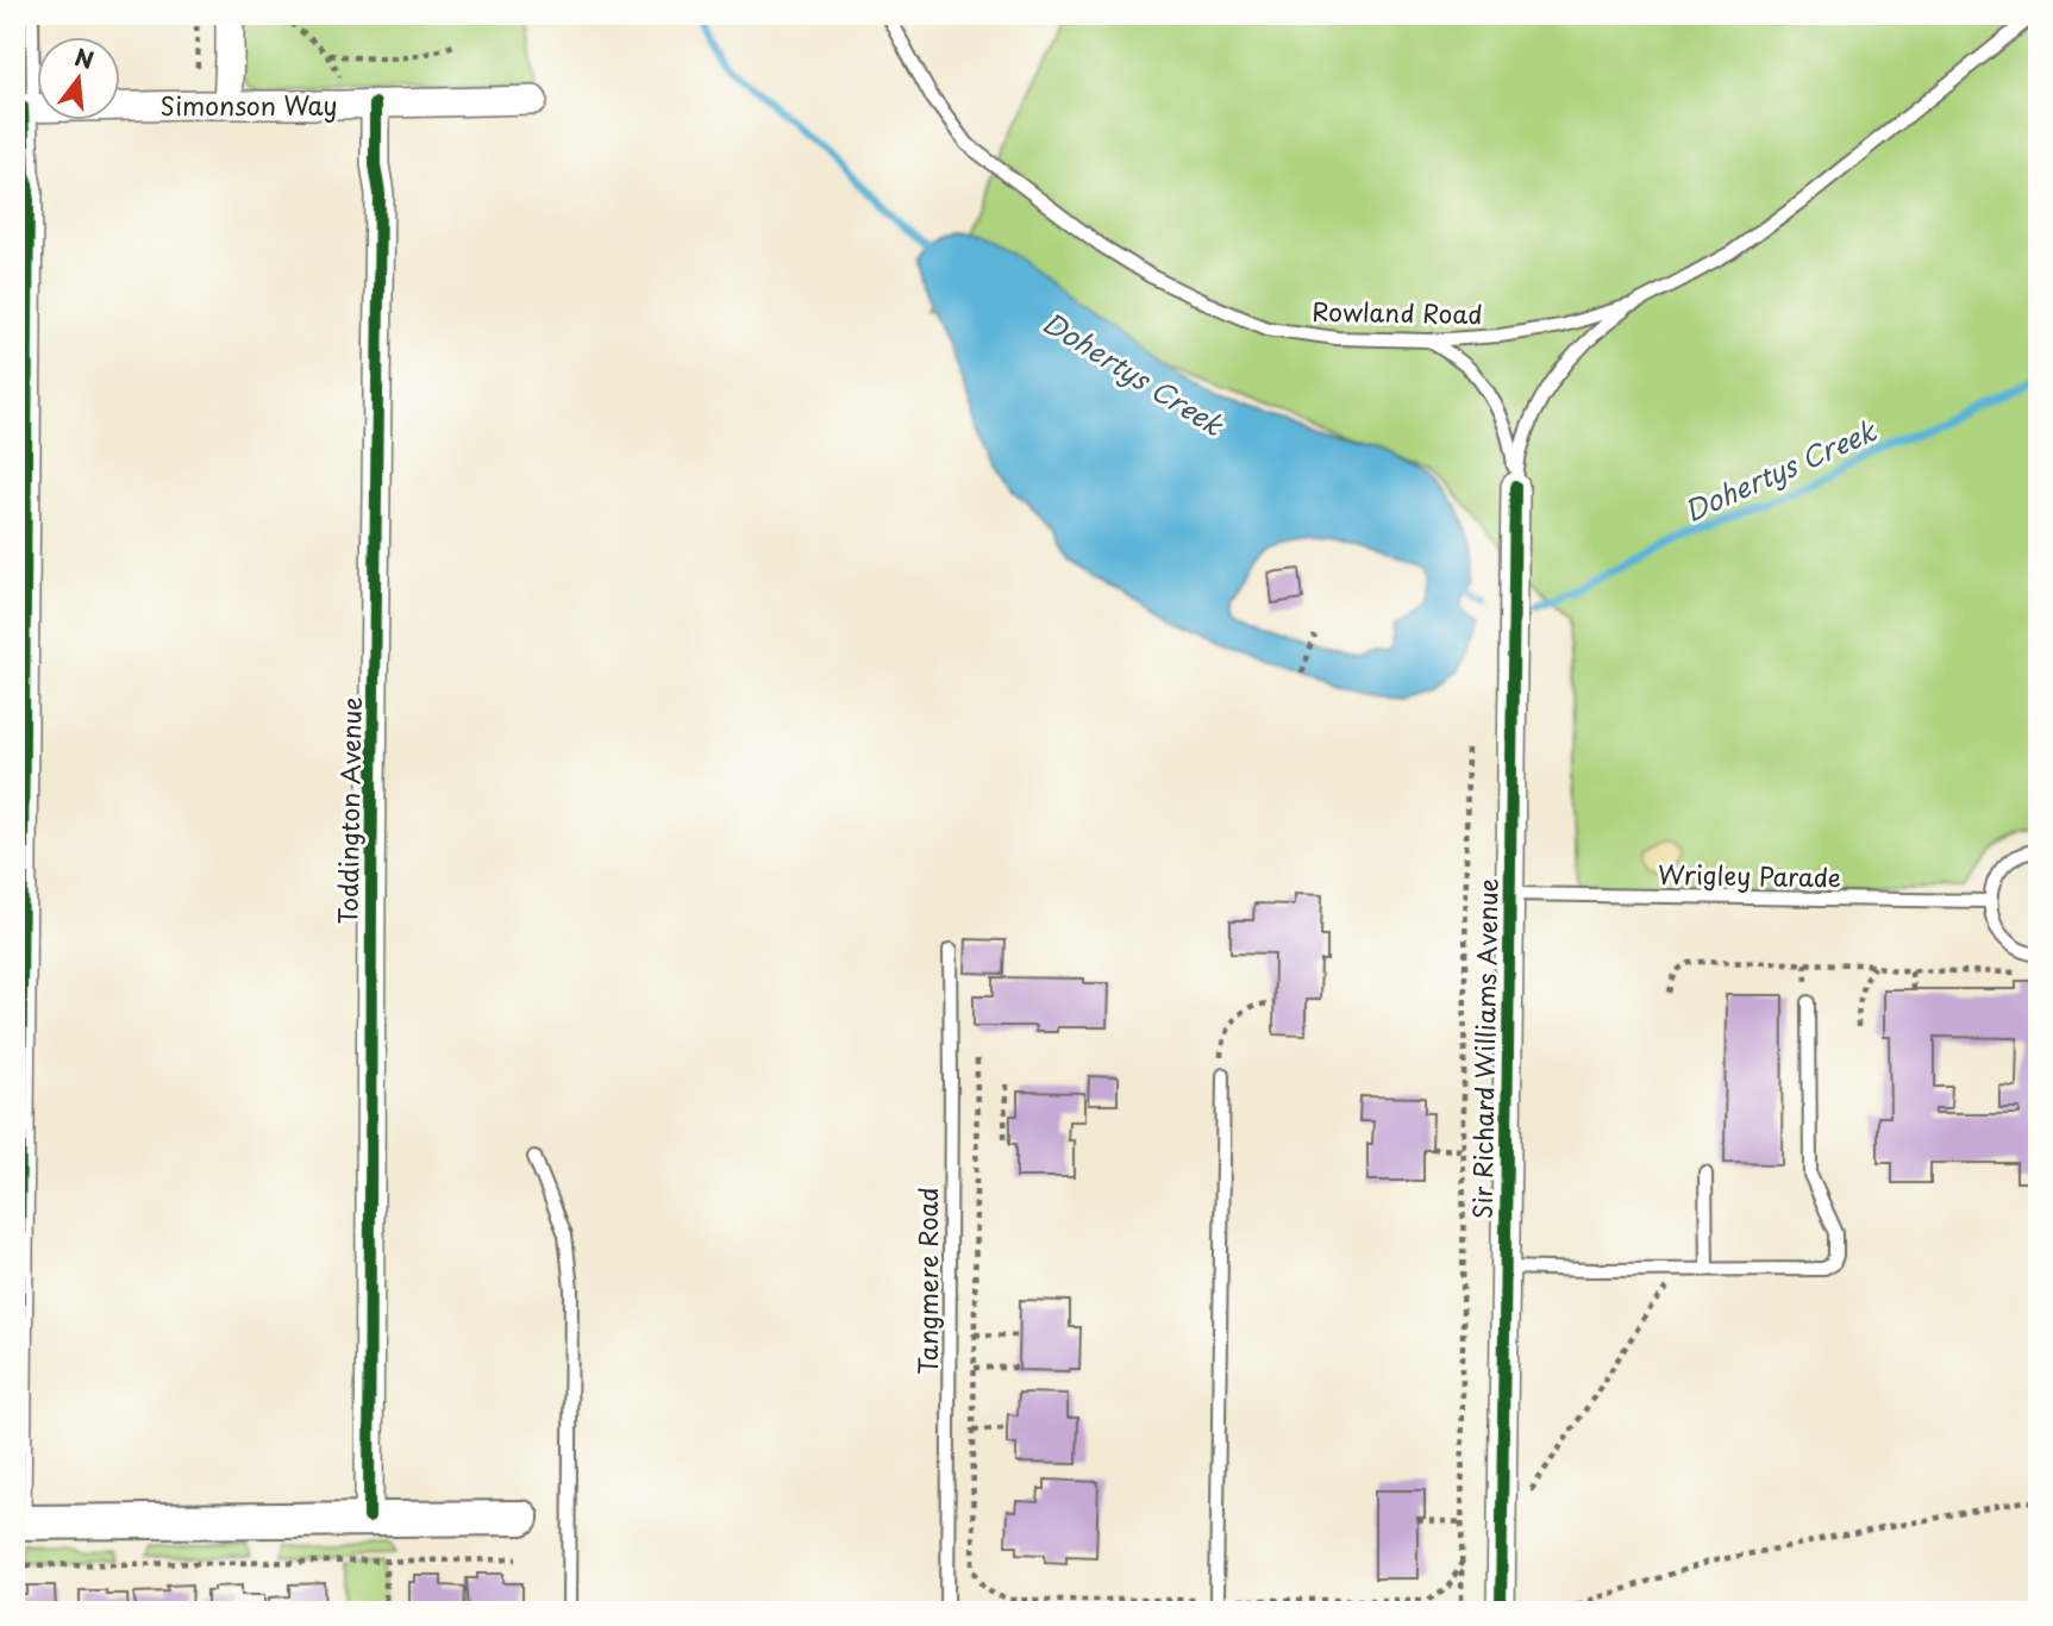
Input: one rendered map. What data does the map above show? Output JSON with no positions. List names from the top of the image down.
{
  "streets": {
    "street": ["Simonson Way", "Toddington Avenue", "Sir Richard Williams Avenue"],
    "lane": ["Rowland Road", "Wrigley Parade", "Tangmere Road"]
  },
  "crossings": [
    ["Simonson Way", "Toddington Avenue"],
    ["Wrigley Parade", "Sir Richard Williams Avenue"]
  ],
  "water": ["Dohertys Creek"],
  "north": "top"
}
